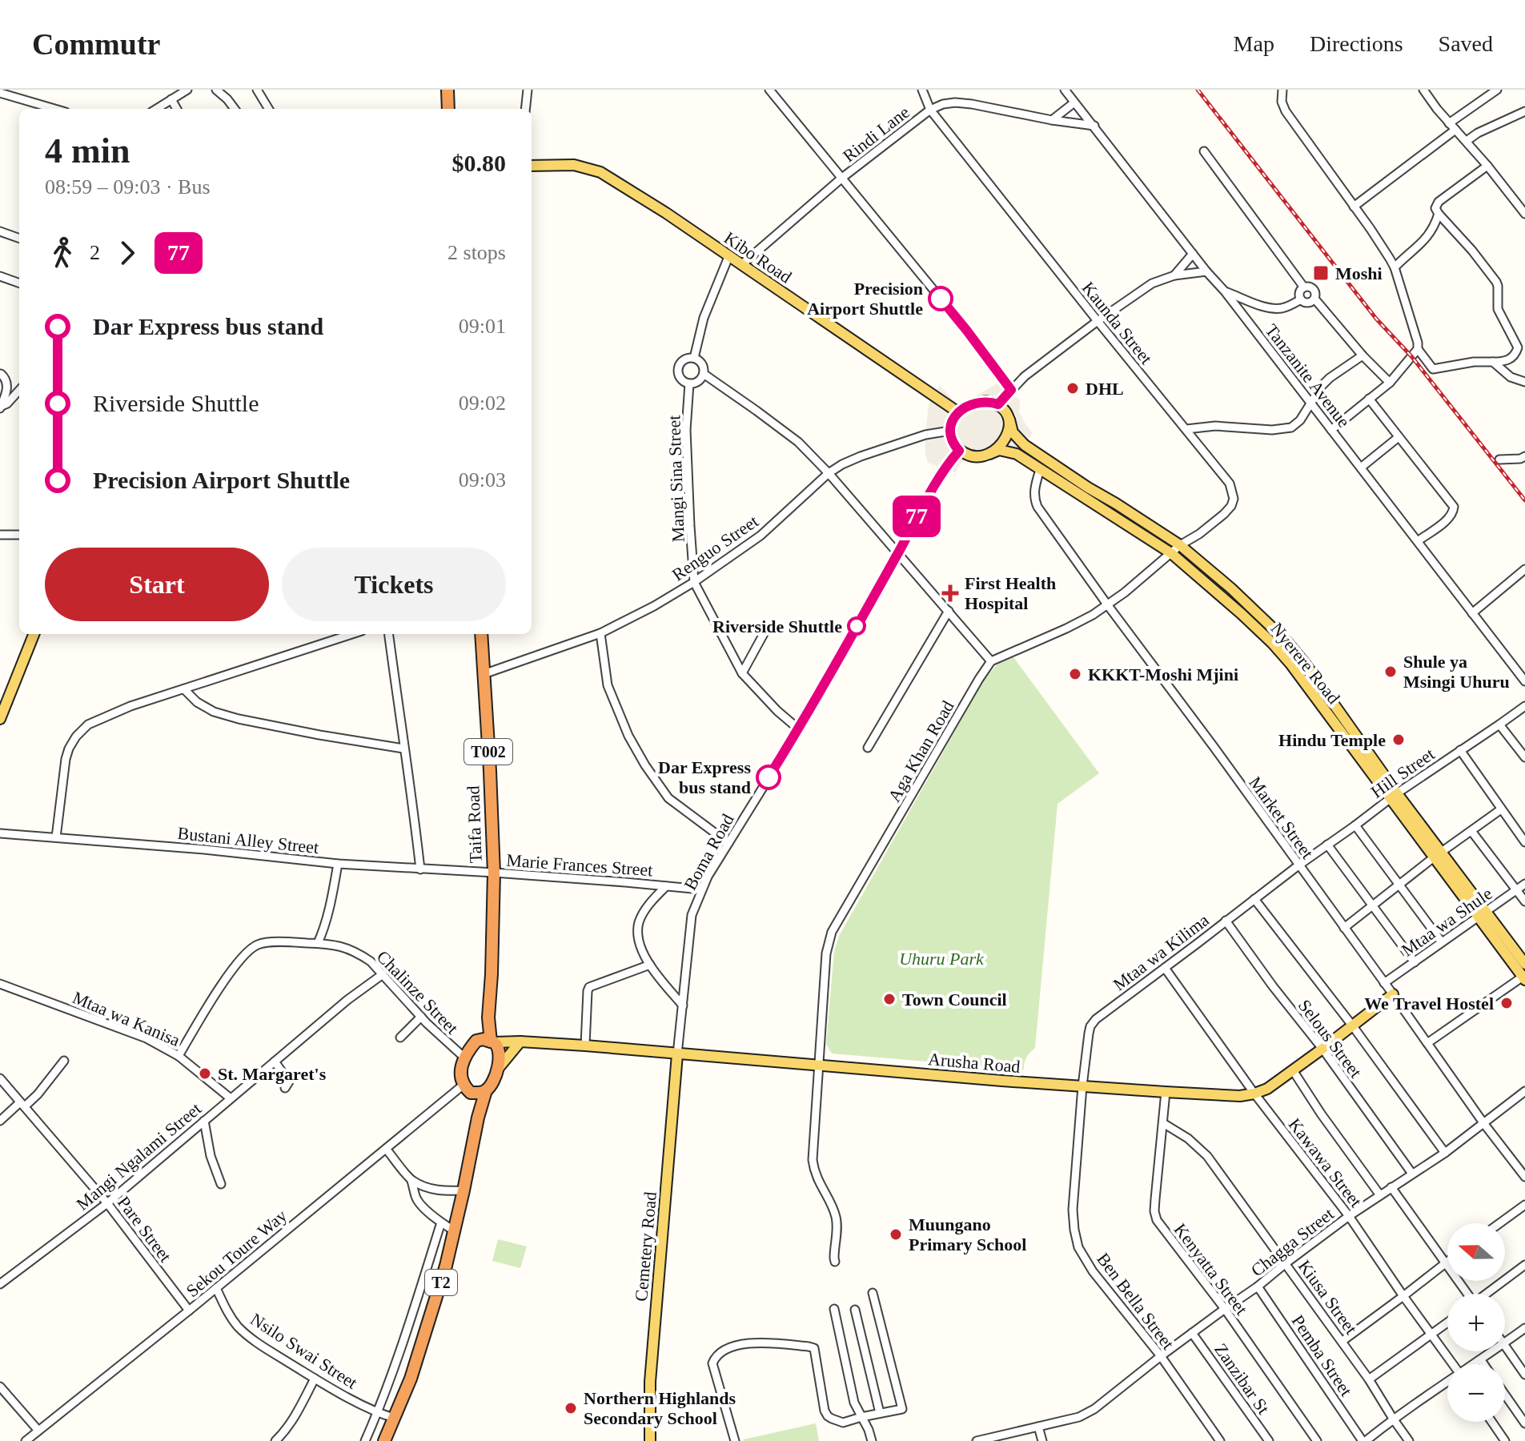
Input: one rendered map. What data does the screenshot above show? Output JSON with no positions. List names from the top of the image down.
{
  "streets": {
    "highway": ["T002", "Taifa Road", "T2"],
    "main road": [
      "Kibo Road",
      "Nyerere Road",
      "Arusha Road",
      "Cemetery Road"
    ],
    "street": [
      "Rindi Lane",
      "Kaunda Street",
      "Tanzanite Avenue",
      "Mangi Sina Street",
      "Renguo Street",
      "Aga Khan Road",
      "Hill Street",
      "Market Street",
      "Bustani Alley Street",
      "Boma Road",
      "Marie Frances Street",
      "Mtaa wa Shule",
      "Mtaa wa Kilima",
      "Chalinze Street",
      "Mtaa wa Kanisa",
      "Selous Street",
      "Mangi Ngalami Street",
      "Kawawa Street",
      "Pare Street",
      "Chagga Street",
      "Sekou Toure Way",
      "Kenyatta Street",
      "Kiusa Street",
      "Ben Bella Street",
      "Nsilo Swai Street",
      "Pemba Street",
      "Zanzibar St"
    ]
  },
  "crossings": [
    ["Rindi Lane", "Kibo Road"],
    ["Rindi Lane", "Kaunda Street"],
    ["Rindi Lane", "Tanzanite Avenue"],
    ["Kibo Road", "Renguo Street"],
    ["Kibo Road", "Nyerere Road"],
    ["Kibo Road", "Boma Road"],
    ["Kaunda Street", "Nyerere Road"],
    ["Mangi Sina Street", "Renguo Street"],
    ["Mangi Sina Street", "Boma Road"],
    ["Renguo Street", "Nyerere Road"],
    ["Renguo Street", "Taifa Road"],
    ["Renguo Street", "Boma Road"],
    ["Nyerere Road", "Hill Street"],
    ["Nyerere Road", "Market Street"],
    ["Nyerere Road", "Boma Road"],
    ["Nyerere Road", "Mtaa wa Shule"],
    ["Aga Khan Road", "Arusha Road"],
    ["Hill Street", "Market Street"],
    ["Hill Street", "Mtaa wa Kilima"],
    ["Market Street", "Mtaa wa Shule"],
    ["Market Street", "Mtaa wa Kilima"],
    ["Market Street", "Arusha Road"],
    ["Market Street", "Chagga Street"],
    ["Taifa Road", "Bustani Alley Street"],
    ["Taifa Road", "Marie Frances Street"],
    ["Taifa Road", "Chalinze Street"],
    ["Taifa Road", "Arusha Road"],
    ["Taifa Road", "Sekou Toure Way"],
    ["Taifa Road", "T2"],
    ["Bustani Alley Street", "Marie Frances Street"],
    ["Boma Road", "Marie Frances Street"],
    ["Boma Road", "Arusha Road"],
    ["Boma Road", "Cemetery Road"],
    ["Mtaa wa Kilima", "Selous Street"],
    ["Mtaa wa Kilima", "Arusha Road"],
    ["Mtaa wa Kilima", "Kawawa Street"],
    ["Mtaa wa Kilima", "Ben Bella Street"],
    ["Chalinze Street", "Mtaa wa Kanisa"],
    ["Chalinze Street", "Arusha Road"],
    ["Chalinze Street", "Mangi Ngalami Street"],
    ["Chalinze Street", "Sekou Toure Way"],
    ["Chalinze Street", "T2"],
    ["Mtaa wa Kanisa", "Mangi Ngalami Street"],
    ["Selous Street", "Arusha Road"],
    ["Selous Street", "Chagga Street"],
    ["Arusha Road", "Kawawa Street"],
    ["Arusha Road", "Cemetery Road"],
    ["Arusha Road", "Sekou Toure Way"],
    ["Arusha Road", "Kenyatta Street"],
    ["Arusha Road", "T2"],
    ["Arusha Road", "Ben Bella Street"],
    ["Mangi Ngalami Street", "Pare Street"],
    ["Kawawa Street", "Chagga Street"],
    ["Pare Street", "Sekou Toure Way"],
    ["Chagga Street", "Kenyatta Street"],
    ["Chagga Street", "Kiusa Street"],
    ["Chagga Street", "Ben Bella Street"],
    ["Chagga Street", "Pemba Street"],
    ["Chagga Street", "Zanzibar St"],
    ["Sekou Toure Way", "T2"],
    ["Sekou Toure Way", "Nsilo Swai Street"],
    ["Kenyatta Street", "Kiusa Street"],
    ["T2", "Nsilo Swai Street"]
  ],
  "parks": ["Uhuru Park"],
  "places": {
    "transit": ["Moshi"],
    "other": [
      "Precision Airport Shuttle",
      "DHL",
      "Riverside Shuttle",
      "Shule ya Msingi Uhuru",
      "KKKT-Moshi Mjini",
      "Hindu Temple",
      "Dar Express bus stand",
      "Town Council",
      "We Travel Hostel",
      "St. Margaret's",
      "Muungano Primary School",
      "Northern Highlands Secondary School"
    ],
    "health": ["First Health Hospital"]
  },
  "lines": ["bus line 77"],
  "north": "left",
  "page": {
    "header": "Commutr",
    "nav": ["Map", "Directions", "Saved"],
    "on_map": "77",
    "heading": ["4 min", "08:59 – 09:03 · Bus", "$0.80"],
    "legs": ["2", "77", "2 stops"],
    "list": [
      {
        "name": "Dar Express bus stand",
        "value": "09:01"
      },
      {
        "name": "Riverside Shuttle",
        "value": "09:02"
      },
      {
        "name": "Precision Airport Shuttle",
        "value": "09:03"
      }
    ],
    "buttons": ["Start", "Tickets"],
    "map_buttons": ["+", "−"]
  }
}
